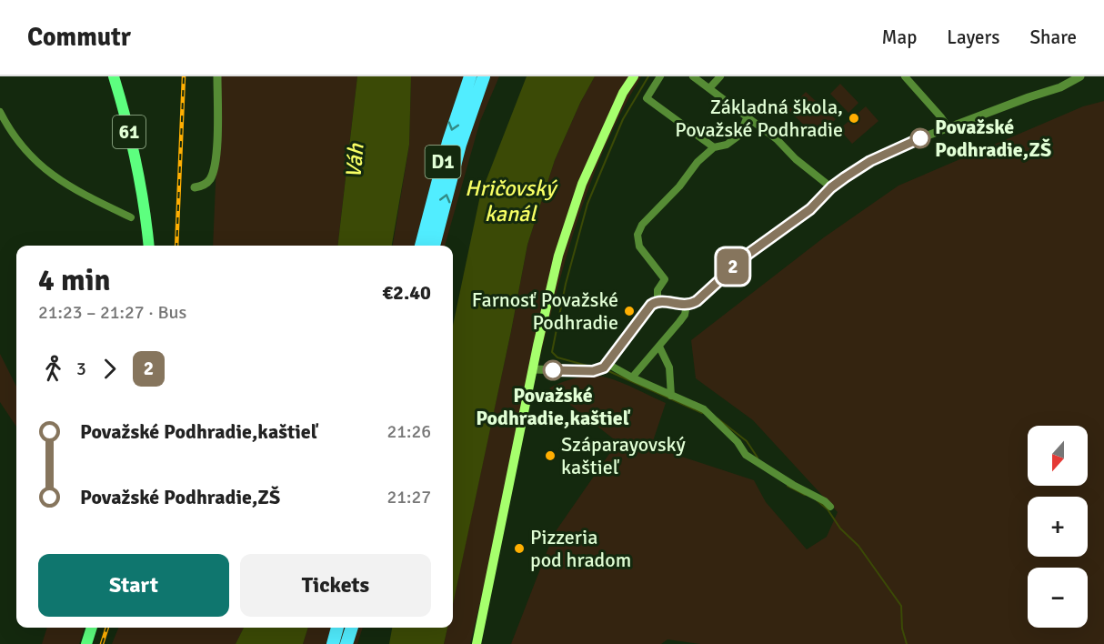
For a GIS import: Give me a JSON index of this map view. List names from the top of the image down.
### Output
{
  "streets": {
    "highway": ["D1"],
    "main road": ["61"]
  },
  "water": ["Váh", "Hričovský kanál"],
  "places": [
    "Základná škola, Považské Podhradie",
    "Považské Podhradie,ZŠ",
    "Farnosť Považské Podhradie",
    "Považské Podhradie,kaštieľ",
    "Száparayovský kaštieľ",
    "Pizzeria pod hradom"
  ],
  "lines": ["bus line 2"],
  "north": "bottom",
  "page": {
    "header": "Commutr",
    "nav": ["Map", "Layers", "Share"],
    "on_map": "2",
    "heading": ["4 min", "21:23 – 21:27 · Bus", "€2.40"],
    "legs": ["3", "2"],
    "list": [
      {
        "name": "Považské Podhradie,kaštieľ",
        "value": "21:26"
      },
      {
        "name": "Považské Podhradie,ZŠ",
        "value": "21:27"
      }
    ],
    "map_buttons": ["+", "−"],
    "buttons": ["Start", "Tickets"]
  }
}
